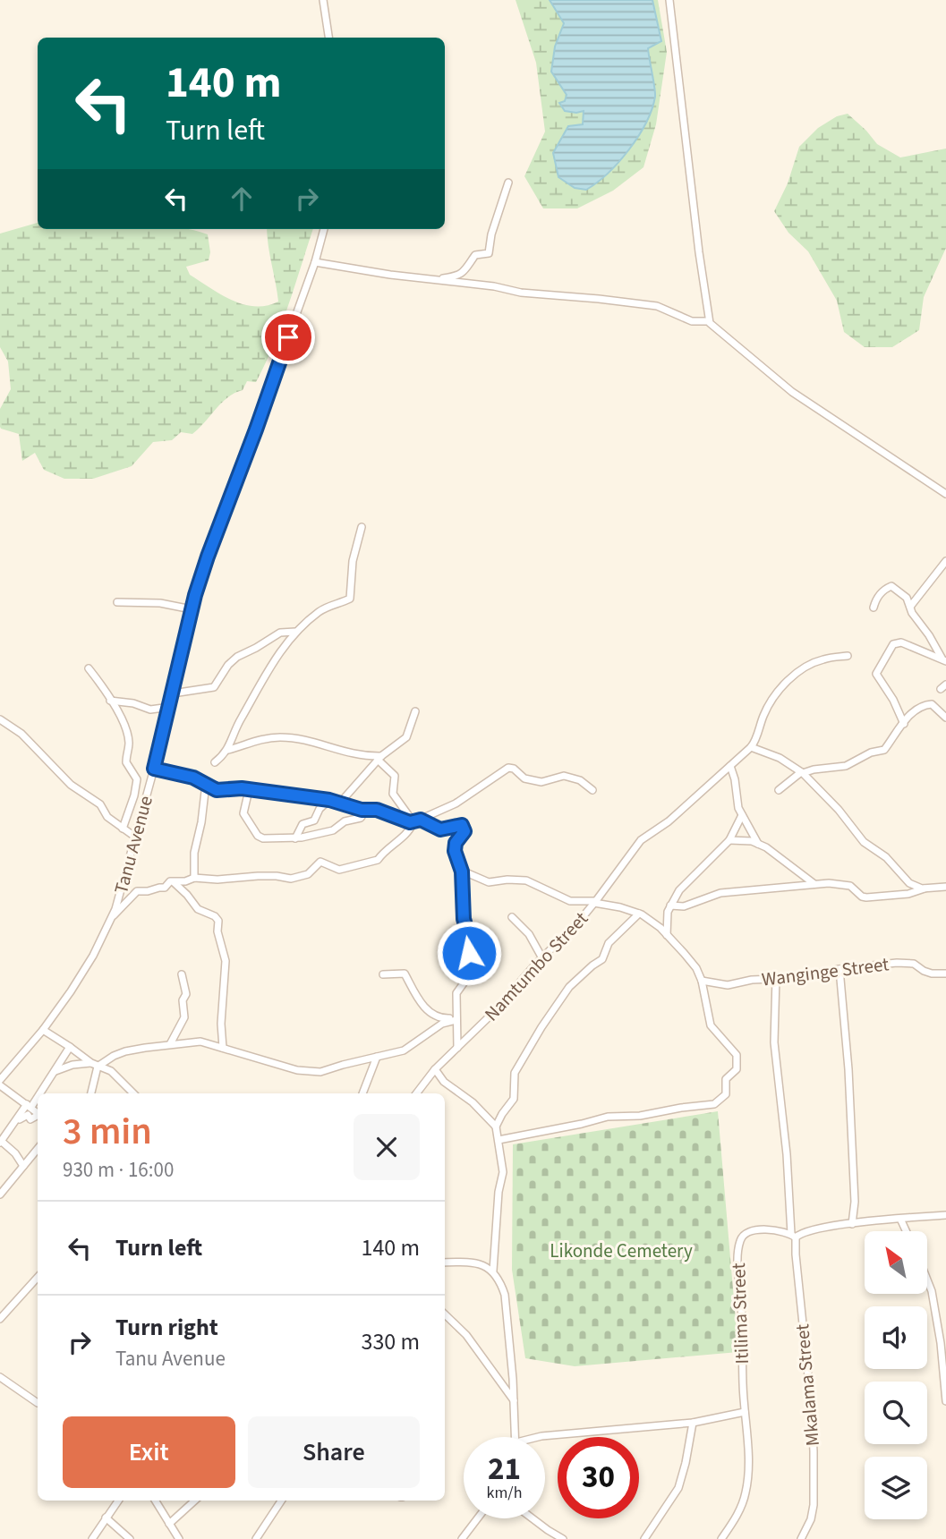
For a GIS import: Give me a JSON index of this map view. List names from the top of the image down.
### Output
{
  "streets": {
    "street": [
      "Tanu Avenue",
      "Namtumbo Street",
      "Wanginge Street",
      "Itilima Street",
      "Mkalama Street"
    ]
  },
  "crossings": [
    ["Namtumbo Street", "Wanginge Street"],
    ["Wanginge Street", "Mkalama Street"],
    ["Itilima Street", "Mkalama Street"]
  ],
  "parks": ["Likonde Cemetery"],
  "north": "top left",
  "page": {
    "turn": ["140 m", "Turn left"],
    "heading": ["3 min", "930 m · 16:00"],
    "list": [
      {
        "name": "Turn left",
        "value": "140 m"
      },
      {
        "name": "Turn right",
        "note": "Tanu Avenue",
        "value": "330 m"
      }
    ],
    "buttons": ["Exit", "Share"],
    "speed": "21 km/h",
    "limit": "30"
  }
}
